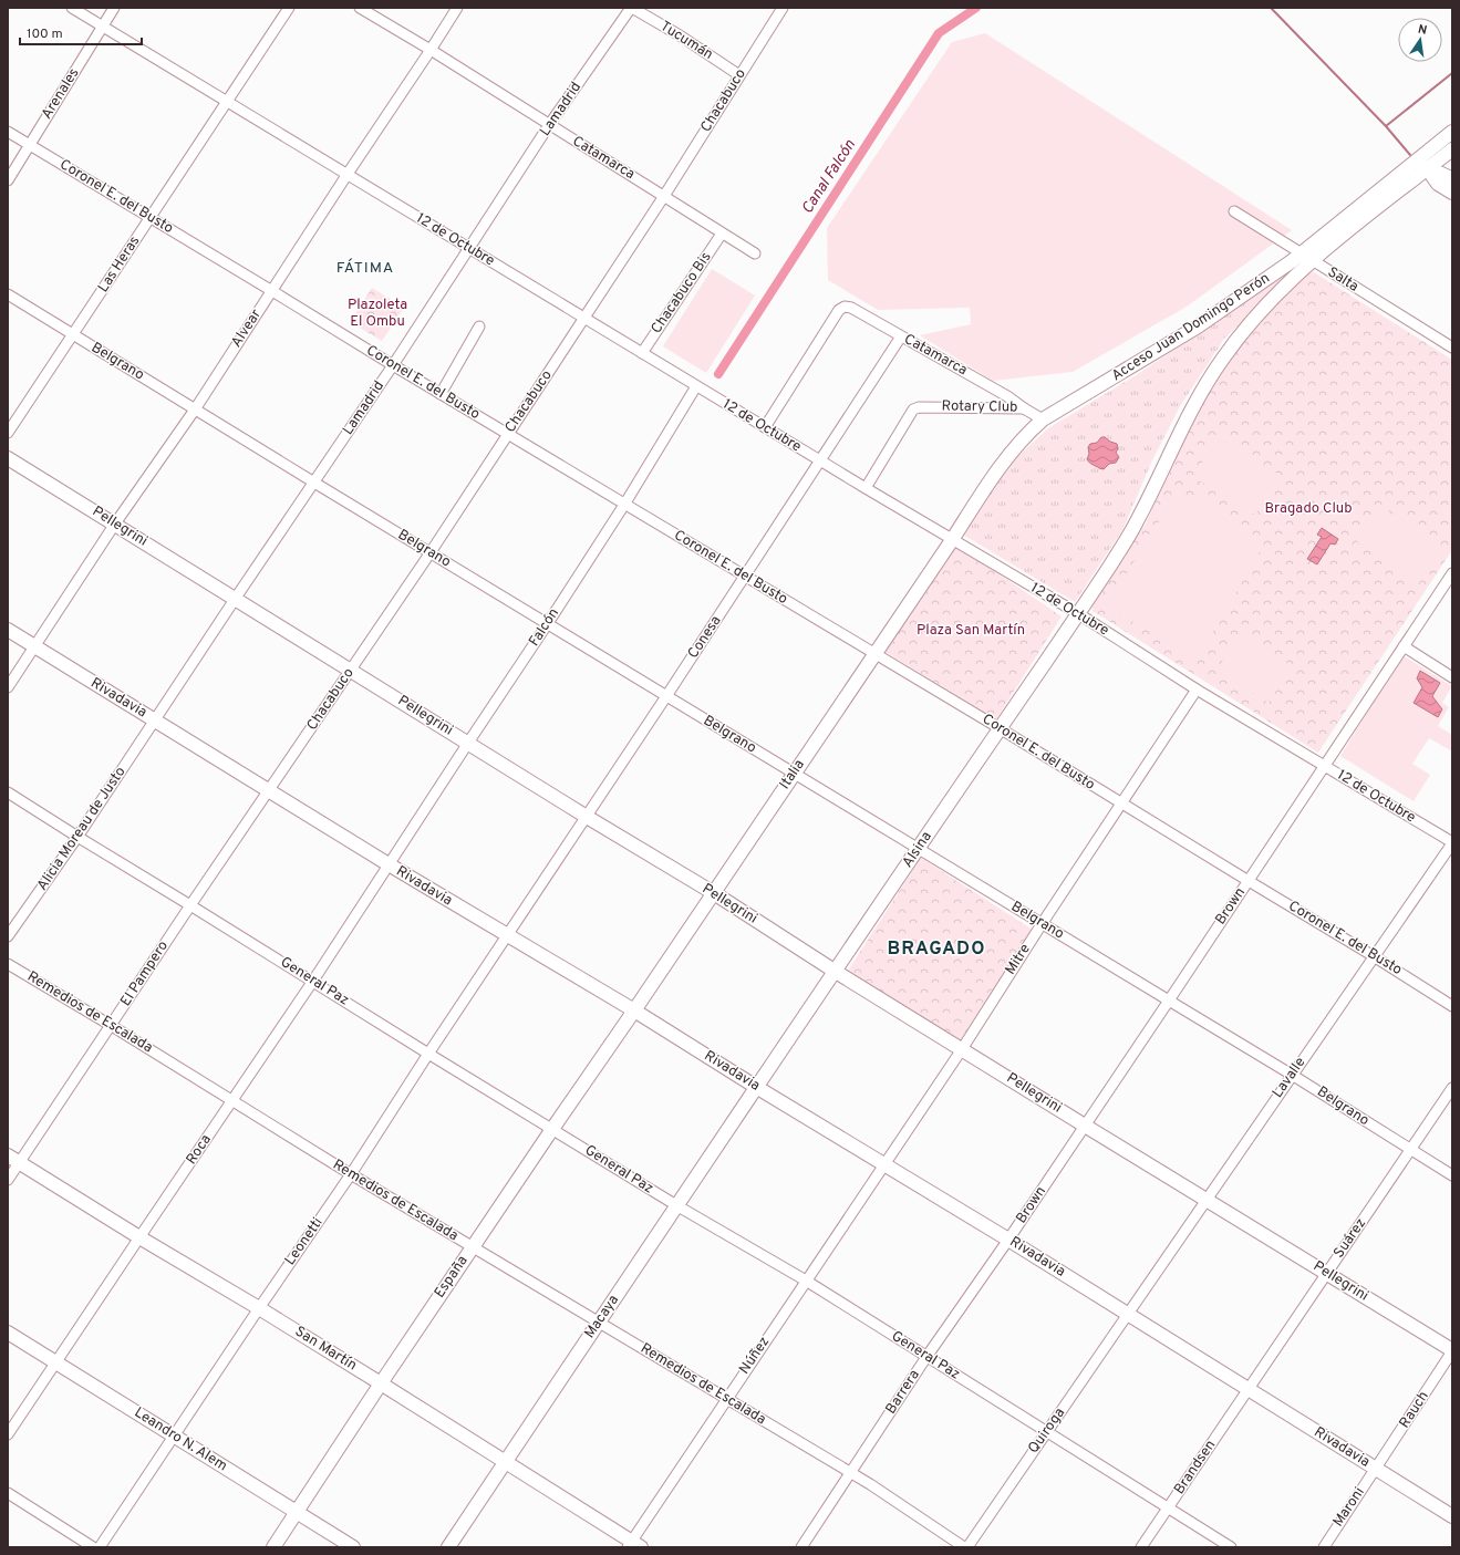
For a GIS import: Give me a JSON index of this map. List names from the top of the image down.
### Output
{
  "streets": {
    "main road": [
      "Acceso Juan Domingo Perón",
      "Pellegrini",
      "Rivadavia",
      "Italia",
      "Alsina",
      "España",
      "Macaya",
      "San Martín",
      "Leandro N. Alem"
    ],
    "street": [
      "Tucumán",
      "Arenales",
      "Chacabuco",
      "Lamadrid",
      "Catamarca",
      "Coronel E. del Busto",
      "12 de Octubre",
      "Las Heras",
      "Salta",
      "Chacabuco Bis",
      "Alvear",
      "Belgrano",
      "Rotary Club",
      "Falcón",
      "Conesa",
      "Alicia Moreau de Justo",
      "Brown",
      "Mitre",
      "El Pampero",
      "General Paz",
      "Remedios de Escalada",
      "Lavalle",
      "Roca",
      "Suárez",
      "Leonetti",
      "Núñez",
      "Barrera",
      "Rauch",
      "Quiroga",
      "Brandsen",
      "Maroni"
    ]
  },
  "crossings": [
    ["Tucumán", "Chacabuco"],
    ["Tucumán", "Lamadrid"],
    ["Arenales", "Coronel E. del Busto"],
    ["Arenales", "12 de Octubre"],
    ["Chacabuco", "Catamarca"],
    ["Chacabuco", "Coronel E. del Busto"],
    ["Chacabuco", "12 de Octubre"],
    ["Chacabuco", "Belgrano"],
    ["Chacabuco", "Pellegrini"],
    ["Chacabuco", "Rivadavia"],
    ["Chacabuco", "El Pampero"],
    ["Lamadrid", "Catamarca"],
    ["Lamadrid", "Coronel E. del Busto"],
    ["Lamadrid", "12 de Octubre"],
    ["Lamadrid", "Belgrano"],
    ["Lamadrid", "Pellegrini"],
    ["Lamadrid", "Rivadavia"],
    ["Lamadrid", "Alicia Moreau de Justo"],
    ["Catamarca", "12 de Octubre"],
    ["Catamarca", "Chacabuco Bis"],
    ["Catamarca", "Alvear"],
    ["Catamarca", "Rotary Club"],
    ["Catamarca", "Conesa"],
    ["Coronel E. del Busto", "Las Heras"],
    ["Coronel E. del Busto", "Alvear"],
    ["Coronel E. del Busto", "Falcón"],
    ["Coronel E. del Busto", "Conesa"],
    ["Coronel E. del Busto", "Italia"],
    ["Coronel E. del Busto", "Alsina"],
    ["Coronel E. del Busto", "Brown"],
    ["Coronel E. del Busto", "Mitre"],
    ["Coronel E. del Busto", "Lavalle"],
    ["12 de Octubre", "Las Heras"],
    ["12 de Octubre", "Chacabuco Bis"],
    ["12 de Octubre", "Acceso Juan Domingo Perón"],
    ["12 de Octubre", "Alvear"],
    ["12 de Octubre", "Rotary Club"],
    ["12 de Octubre", "Falcón"],
    ["12 de Octubre", "Conesa"],
    ["12 de Octubre", "Italia"],
    ["12 de Octubre", "Alsina"],
    ["12 de Octubre", "Brown"],
    ["12 de Octubre", "Mitre"],
    ["12 de Octubre", "Lavalle"],
    ["Las Heras", "Belgrano"],
    ["Salta", "Acceso Juan Domingo Perón"],
    ["Acceso Juan Domingo Perón", "Rotary Club"],
    ["Acceso Juan Domingo Perón", "Italia"],
    ["Acceso Juan Domingo Perón", "Alsina"],
    ["Alvear", "Belgrano"],
    ["Alvear", "Pellegrini"],
    ["Alvear", "Rivadavia"],
    ["Belgrano", "Falcón"],
    ["Belgrano", "Conesa"],
    ["Belgrano", "Italia"],
    ["Belgrano", "Alsina"],
    ["Belgrano", "Brown"],
    ["Belgrano", "Mitre"],
    ["Belgrano", "Lavalle"],
    ["Belgrano", "Suárez"],
    ["Pellegrini", "Falcón"],
    ["Pellegrini", "Conesa"],
    ["Pellegrini", "Italia"],
    ["Pellegrini", "Alsina"],
    ["Pellegrini", "Brown"],
    ["Pellegrini", "Mitre"],
    ["Pellegrini", "Lavalle"],
    ["Pellegrini", "Suárez"],
    ["Pellegrini", "Rauch"],
    ["Falcón", "Rivadavia"],
    ["Falcón", "Roca"],
    ["Conesa", "Rivadavia"],
    ["Conesa", "Leonetti"],
    ["Rivadavia", "Italia"],
    ["Rivadavia", "Alicia Moreau de Justo"],
    ["Rivadavia", "Alsina"],
    ["Rivadavia", "Brown"],
    ["Rivadavia", "Mitre"],
    ["Rivadavia", "El Pampero"],
    ["Rivadavia", "Lavalle"],
    ["Rivadavia", "Roca"],
    ["Rivadavia", "Suárez"],
    ["Rivadavia", "Leonetti"],
    ["Rivadavia", "España"],
    ["Rivadavia", "Macaya"],
    ["Rivadavia", "Núñez"],
    ["Rivadavia", "Barrera"],
    ["Rivadavia", "Rauch"],
    ["Rivadavia", "Quiroga"],
    ["Rivadavia", "Brandsen"],
    ["Rivadavia", "Maroni"],
    ["Italia", "España"],
    ["Alicia Moreau de Justo", "General Paz"],
    ["Alsina", "Macaya"],
    ["Brown", "Barrera"],
    ["Mitre", "Núñez"],
    ["El Pampero", "General Paz"],
    ["El Pampero", "Remedios de Escalada"],
    ["El Pampero", "San Martín"],
    ["General Paz", "Roca"],
    ["General Paz", "Leonetti"],
    ["General Paz", "España"],
    ["General Paz", "Macaya"],
    ["General Paz", "Núñez"],
    ["General Paz", "Barrera"],
    ["General Paz", "Quiroga"],
    ["General Paz", "Brandsen"],
    ["Remedios de Escalada", "Roca"],
    ["Remedios de Escalada", "Leonetti"],
    ["Remedios de Escalada", "España"],
    ["Remedios de Escalada", "Macaya"],
    ["Remedios de Escalada", "Núñez"],
    ["Remedios de Escalada", "Barrera"],
    ["Remedios de Escalada", "Quiroga"],
    ["Lavalle", "Quiroga"],
    ["Roca", "San Martín"],
    ["Roca", "Leandro N. Alem"],
    ["Suárez", "Brandsen"],
    ["Leonetti", "San Martín"],
    ["Leonetti", "Leandro N. Alem"],
    ["España", "San Martín"],
    ["España", "Leandro N. Alem"],
    ["Macaya", "San Martín"],
    ["San Martín", "Núñez"],
    ["Rauch", "Maroni"]
  ],
  "districts": ["FÁTIMA", "BRAGADO"],
  "water": ["Canal Falcón"],
  "parks": ["Plazoleta El Ombu", "Bragado Club", "Plaza San Martín"],
  "scale_bar": "100 m",
  "north": "top"
}
